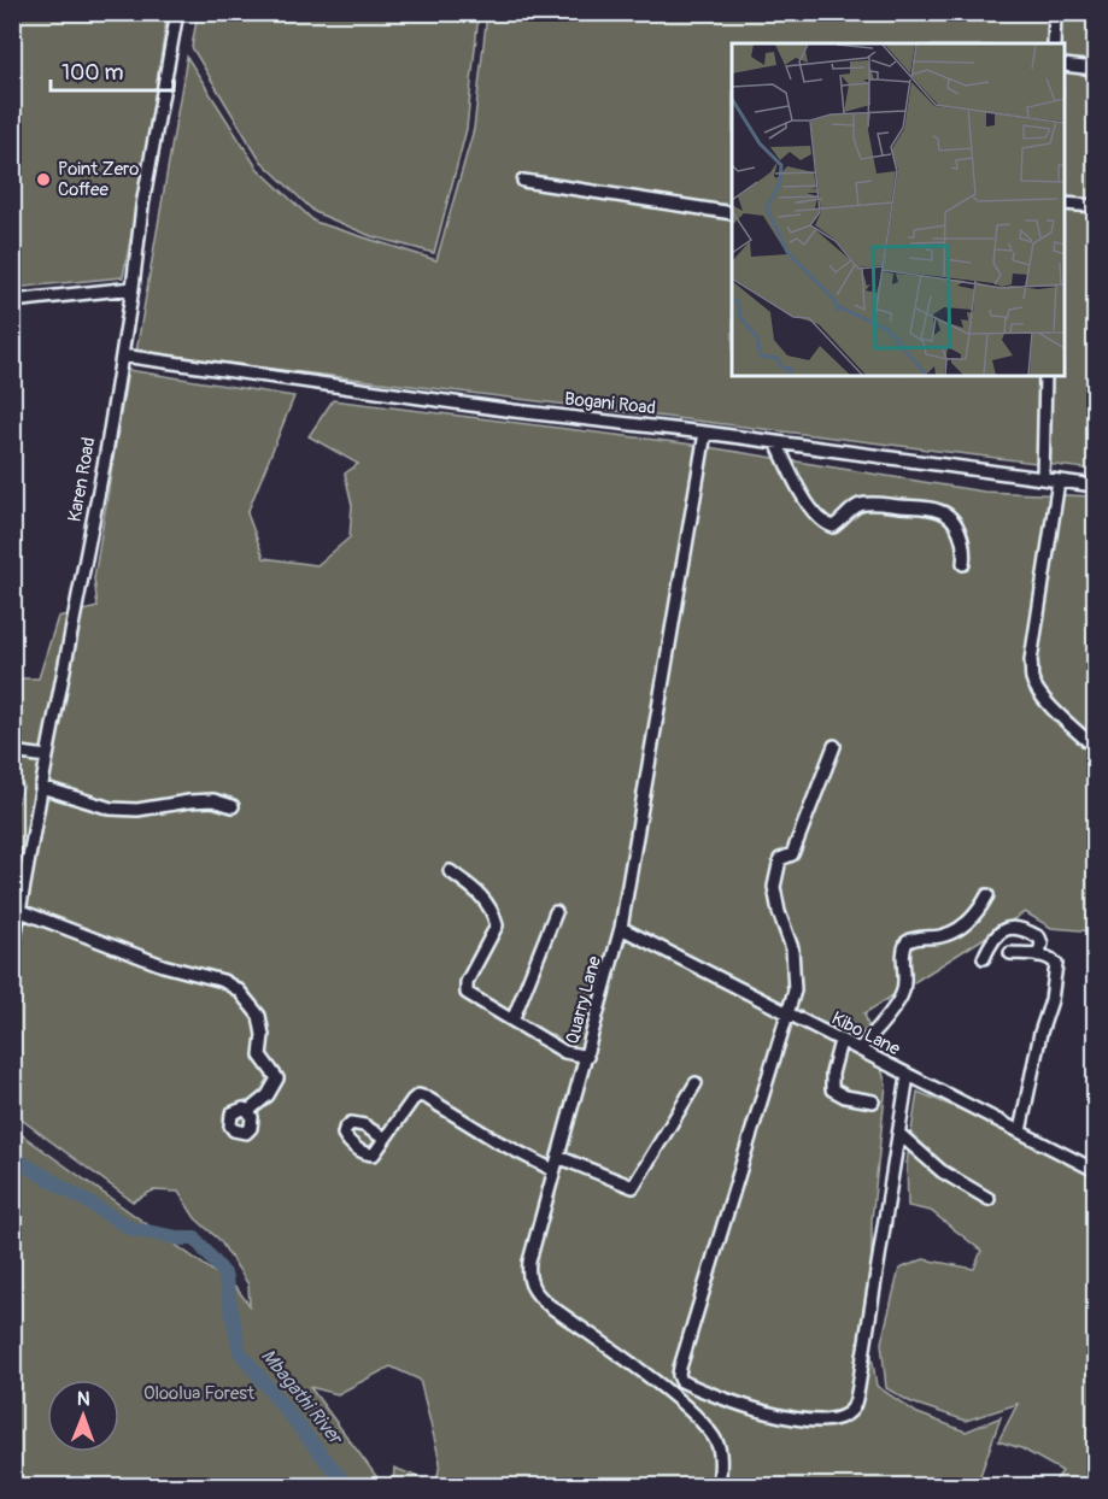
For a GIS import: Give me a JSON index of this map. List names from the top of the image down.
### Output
{
  "streets": {
    "street": [
      "Bogani Road",
      "Karen Road",
      "Quarry Lane",
      "Kibo Lane"
    ]
  },
  "crossings": [
    ["Bogani Road", "Karen Road"],
    ["Bogani Road", "Quarry Lane"],
    ["Quarry Lane", "Kibo Lane"]
  ],
  "water": ["Mbagathi River"],
  "parks": ["Oloolua Forest"],
  "places": ["Point Zero Coffee"],
  "scale_bar": "100 m",
  "north": "top"
}
